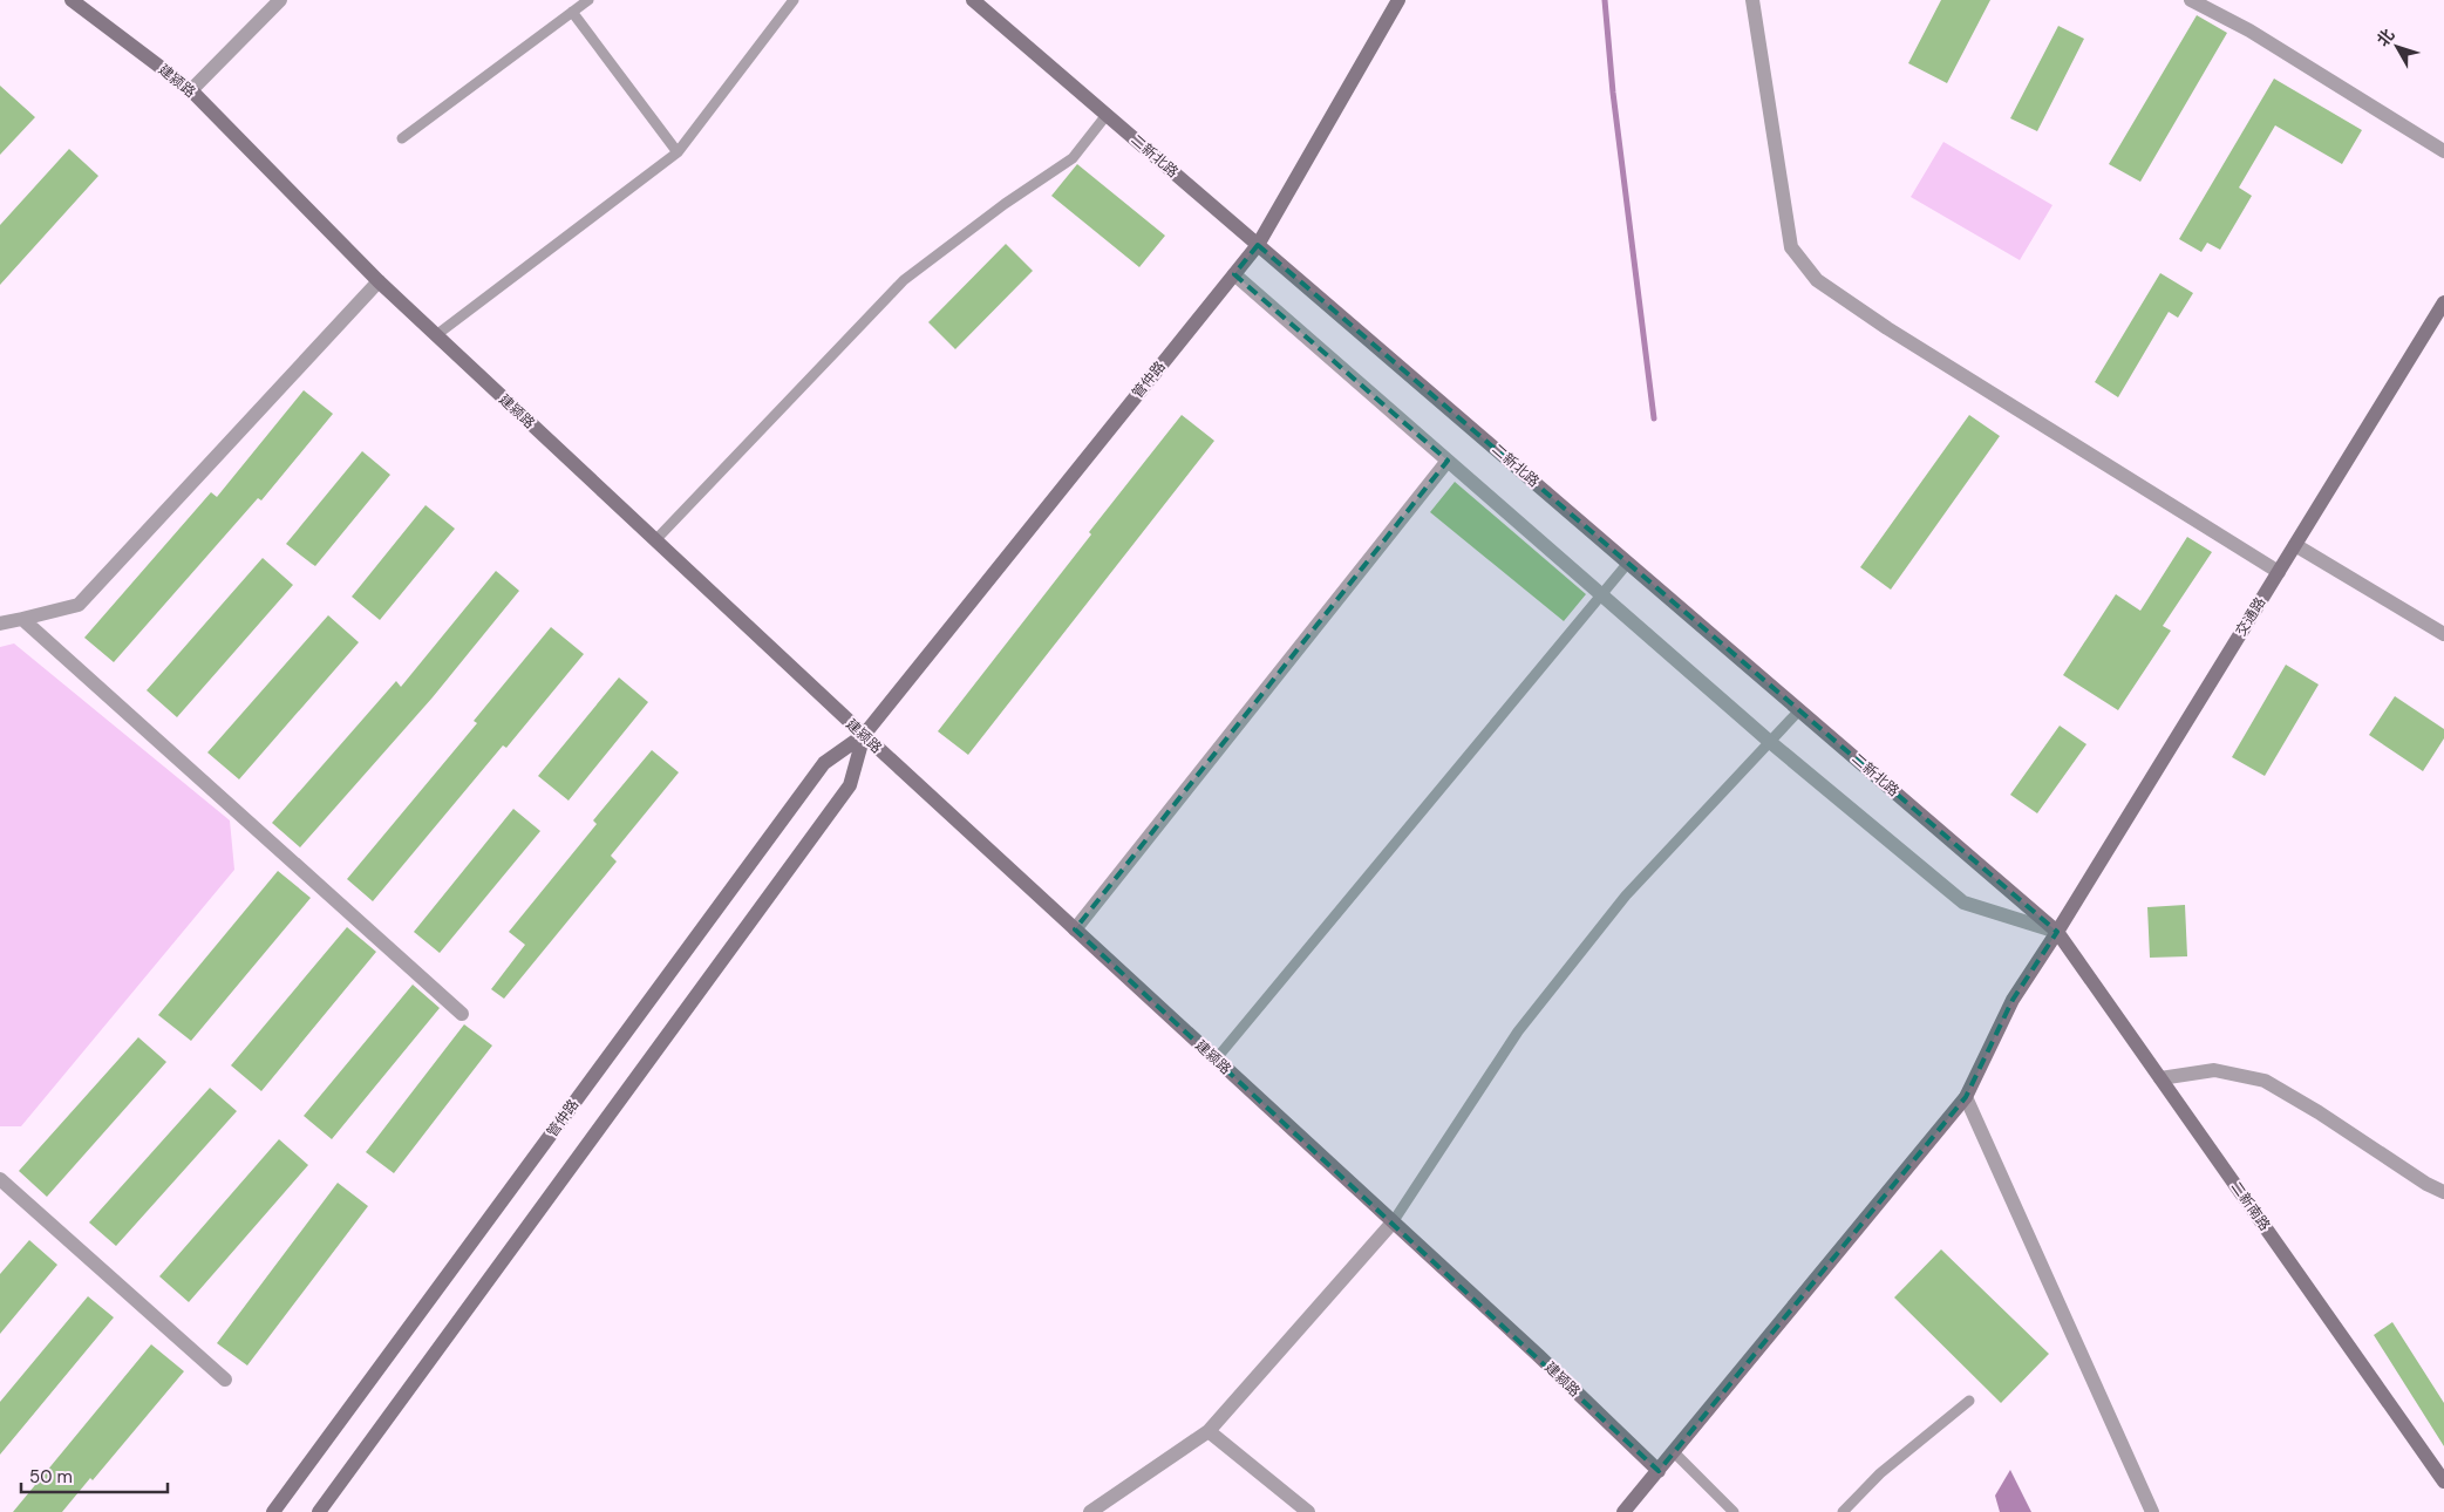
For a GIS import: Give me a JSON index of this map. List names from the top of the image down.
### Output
{
  "streets": {
    "street": [
      "建颍路",
      "二新北路",
      "管仲路",
      "交通路",
      "二新南路"
    ]
  },
  "crossings": [
    ["建颍路", "管仲路"],
    ["建颍路", "交通路"],
    ["二新北路", "管仲路"],
    ["二新北路", "交通路"],
    ["二新北路", "二新南路"],
    ["交通路", "二新南路"]
  ],
  "scale_bar": "50 m",
  "north": "top left"
}
